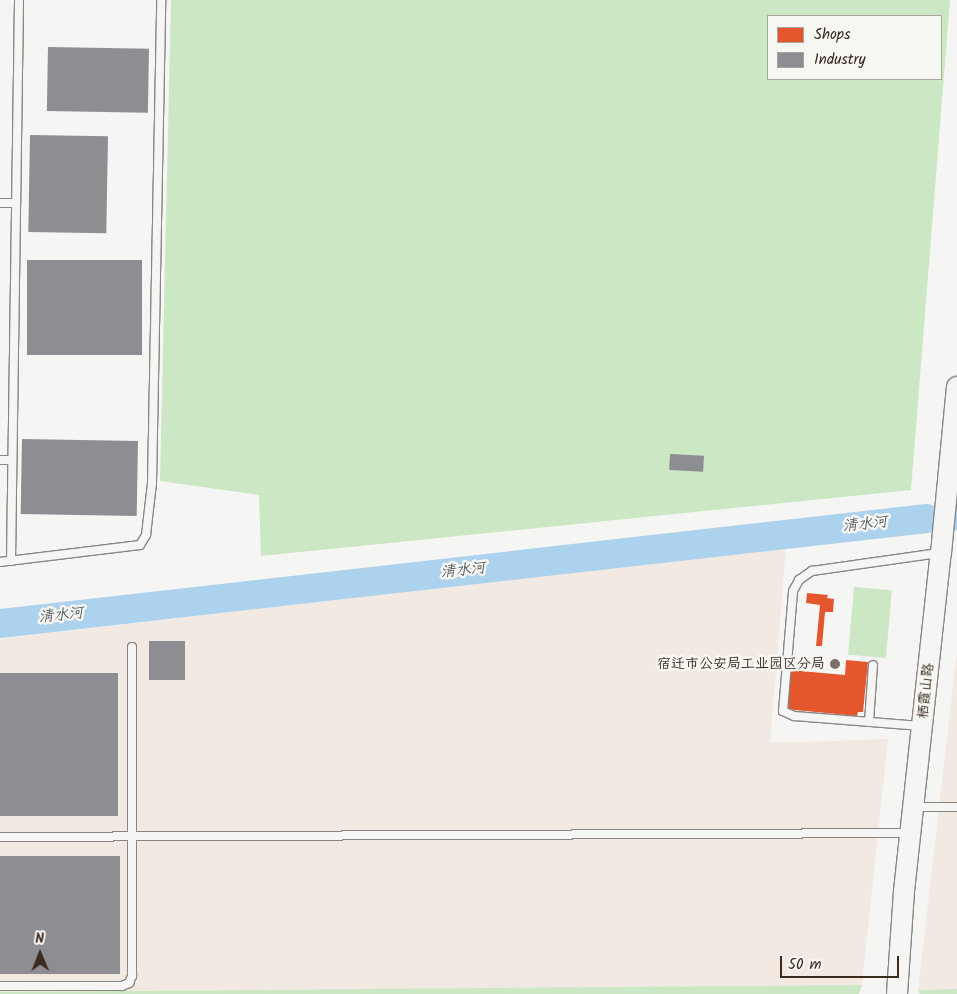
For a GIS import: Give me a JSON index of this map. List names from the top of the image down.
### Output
{
  "streets": {
    "street": ["栖霞山路"]
  },
  "water": ["清水河"],
  "places": ["宿迁市公安局工业园区分局"],
  "legend": ["Shops", "Industry"],
  "scale_bar": "50 m",
  "north": "top"
}
